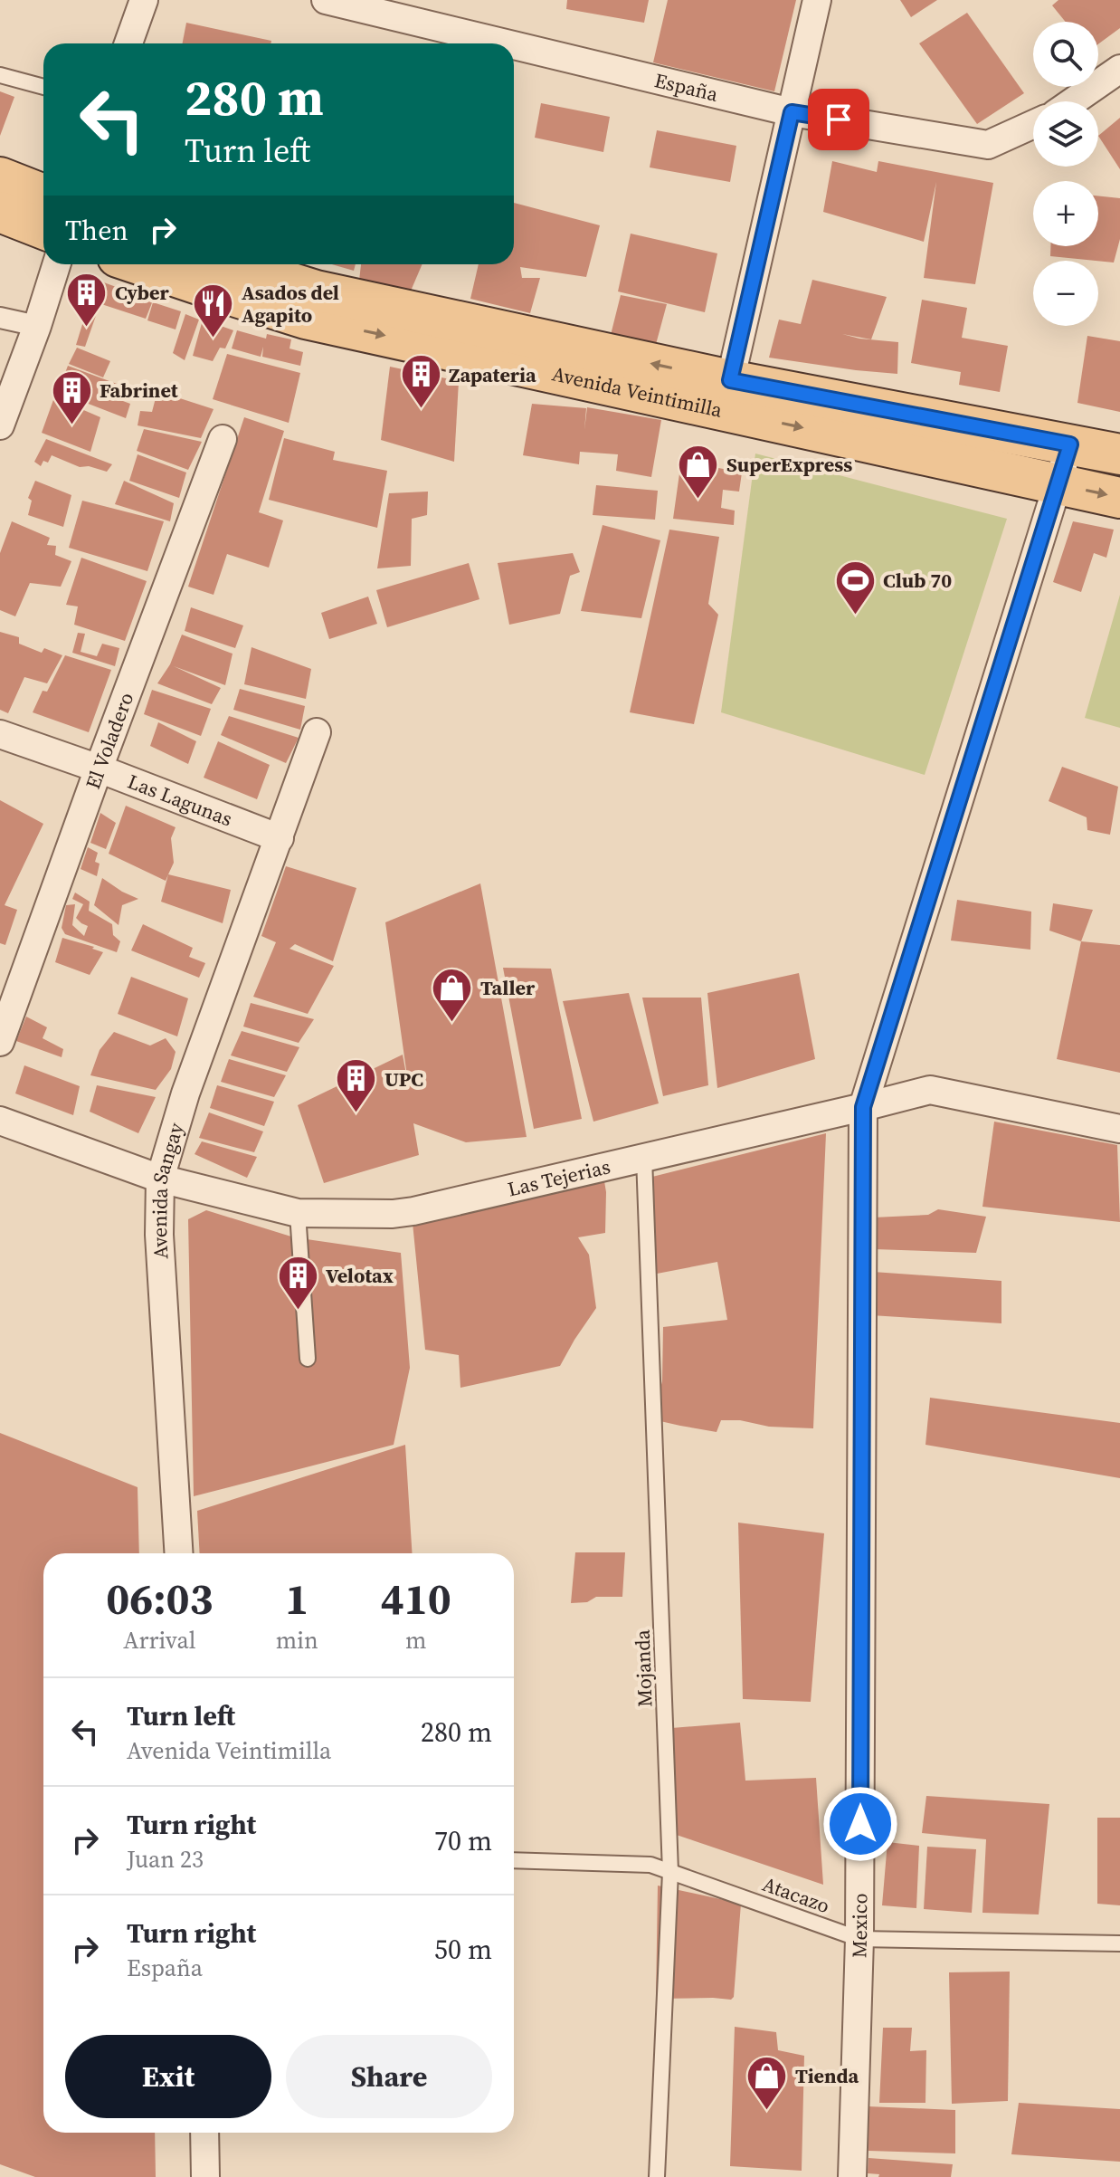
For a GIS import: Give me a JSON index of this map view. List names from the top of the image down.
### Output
{
  "streets": {
    "main road": ["Avenida Veintimilla"],
    "street": [
      "España",
      "El Voladero",
      "Las Lagunas",
      "Las Tejerias",
      "Avenida Sangay",
      "Mexico"
    ],
    "lane": ["Mojanda", "Atacazo"]
  },
  "crossings": [
    ["Avenida Veintimilla", "Mexico"],
    ["El Voladero", "Las Lagunas"],
    ["Las Lagunas", "Avenida Sangay"],
    ["Las Tejerias", "Avenida Sangay"],
    ["Las Tejerias", "Mojanda"],
    ["Las Tejerias", "Mexico"],
    ["Mojanda", "Atacazo"],
    ["Atacazo", "Mexico"]
  ],
  "places": {
    "building": [
      "Cyber",
      "Zapateria",
      "Fabrinet",
      "UPC",
      "Velotax"
    ],
    "restaurant": ["Asados del Agapito"],
    "shop": ["SuperExpress", "Taller", "Tienda"],
    "sports": ["Club 70"]
  },
  "page": {
    "map_buttons": ["+", "−"],
    "turn": ["280 m", "Turn left"],
    "then": "Then",
    "eta": [
      "06:03",
      "Arrival",
      "1",
      "min",
      "410",
      "m"
    ],
    "list": [
      {
        "name": "Turn left",
        "note": "Avenida Veintimilla",
        "value": "280 m"
      },
      {
        "name": "Turn right",
        "note": "Juan 23",
        "value": "70 m"
      },
      {
        "name": "Turn right",
        "note": "España",
        "value": "50 m"
      }
    ],
    "buttons": ["Exit", "Share"]
  }
}
